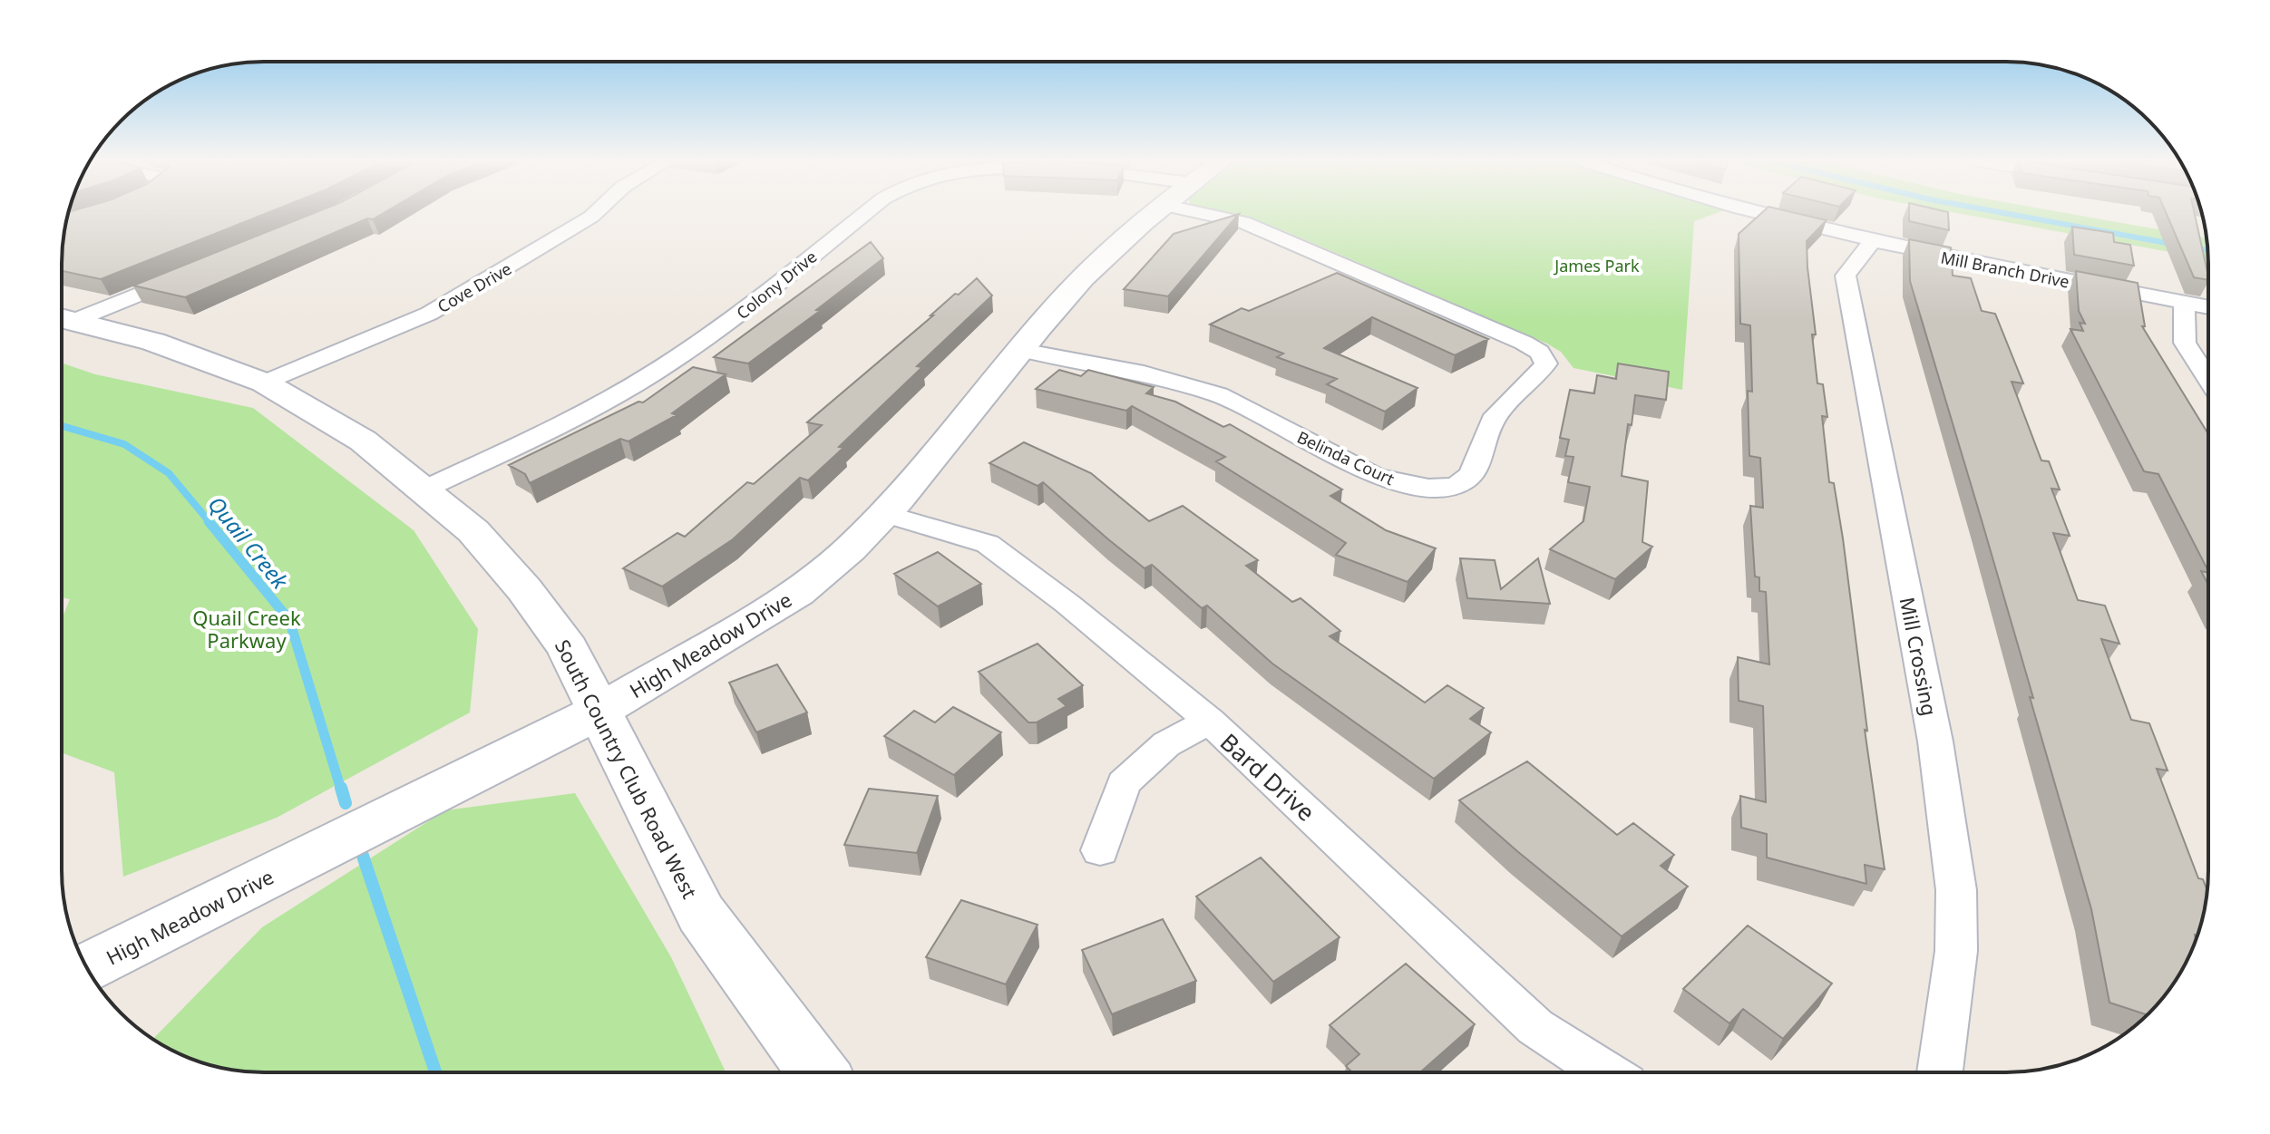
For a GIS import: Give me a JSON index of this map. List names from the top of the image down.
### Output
{
  "streets": {
    "street": [
      "Mill Branch Drive",
      "Colony Drive",
      "Cove Drive",
      "Belinda Court",
      "High Meadow Drive",
      "Mill Crossing",
      "South Country Club Road West",
      "Bard Drive"
    ]
  },
  "crossings": [
    ["Mill Branch Drive", "Mill Crossing"],
    ["Colony Drive", "South Country Club Road West"],
    ["Cove Drive", "South Country Club Road West"],
    ["Belinda Court", "High Meadow Drive"],
    ["High Meadow Drive", "South Country Club Road West"],
    ["High Meadow Drive", "Bard Drive"]
  ],
  "water": ["Quail Creek"],
  "parks": ["James Park", "Quail Creek Parkway"]
}
